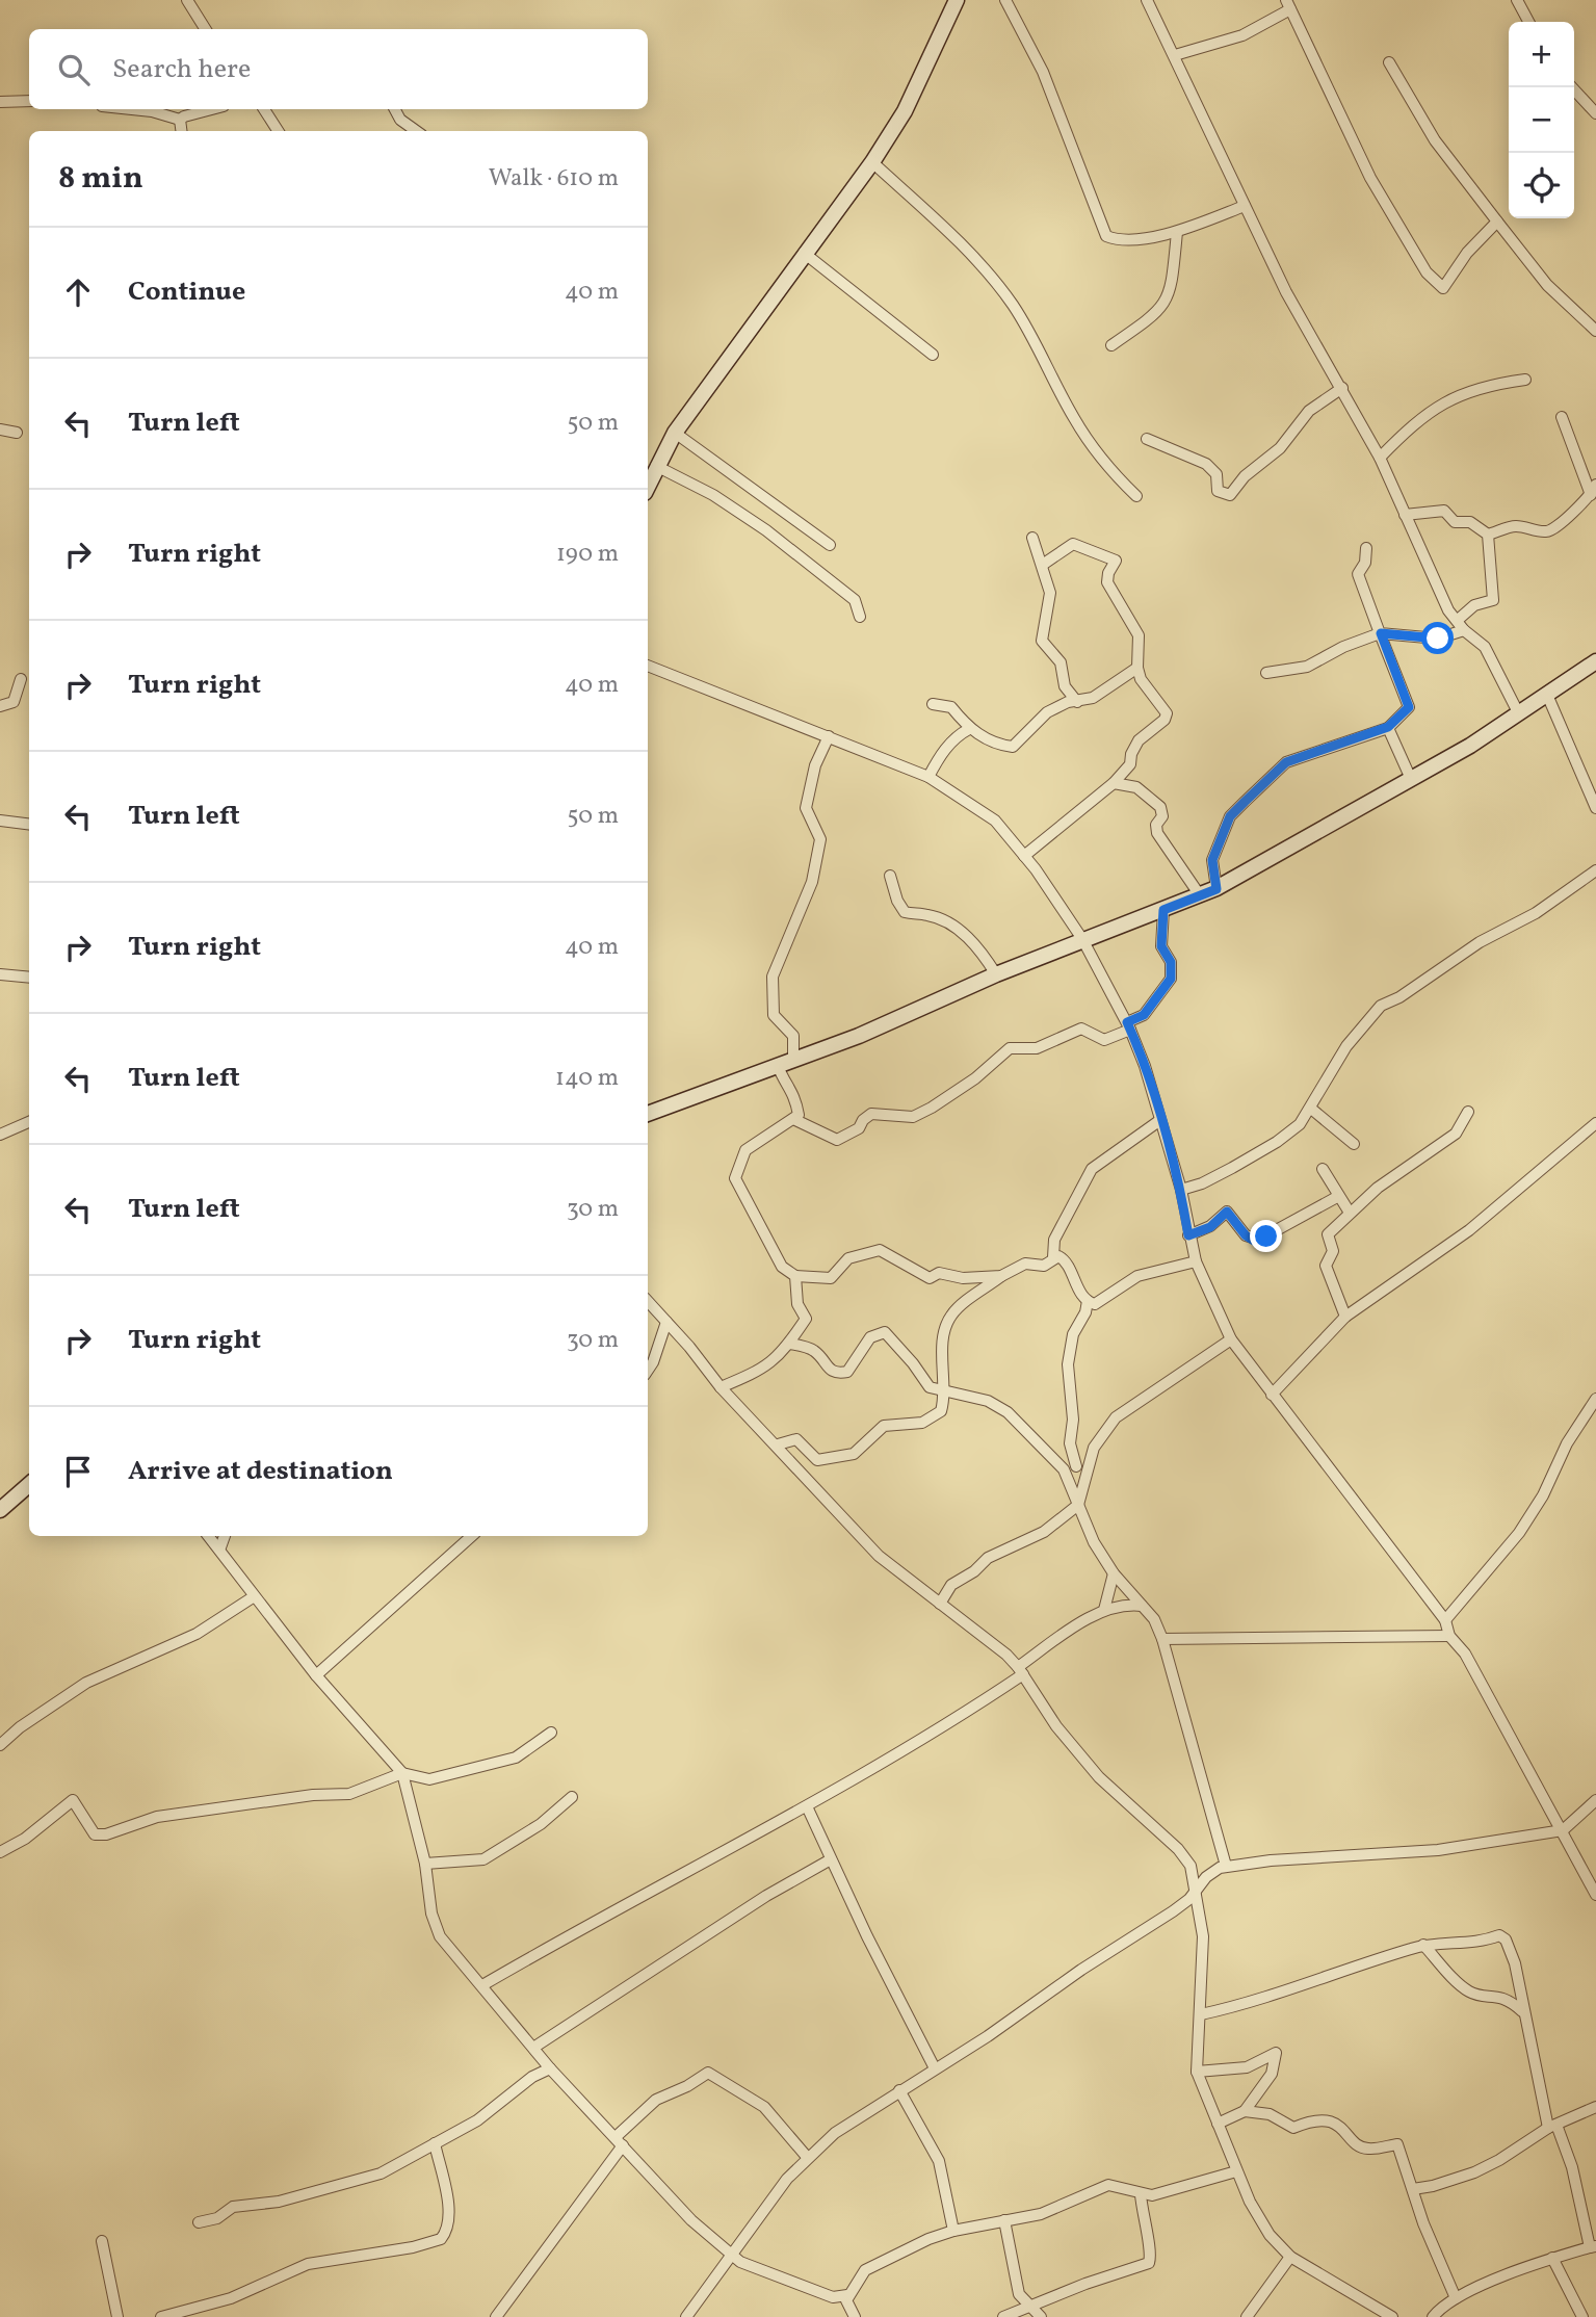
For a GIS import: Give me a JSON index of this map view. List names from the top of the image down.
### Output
{
  "page": {
    "map_buttons": ["+", "−"],
    "search": "Search here",
    "heading": ["8 min", "Walk · 610 m"],
    "list": [
      ["Continue", "40 m"],
      ["Turn left", "50 m"],
      ["Turn right", "190 m"],
      ["Turn right", "40 m"],
      ["Turn left", "50 m"],
      ["Turn right", "40 m"],
      ["Turn left", "140 m"],
      ["Turn left", "30 m"],
      ["Turn right", "30 m"],
      "Arrive at destination"
    ]
  }
}
